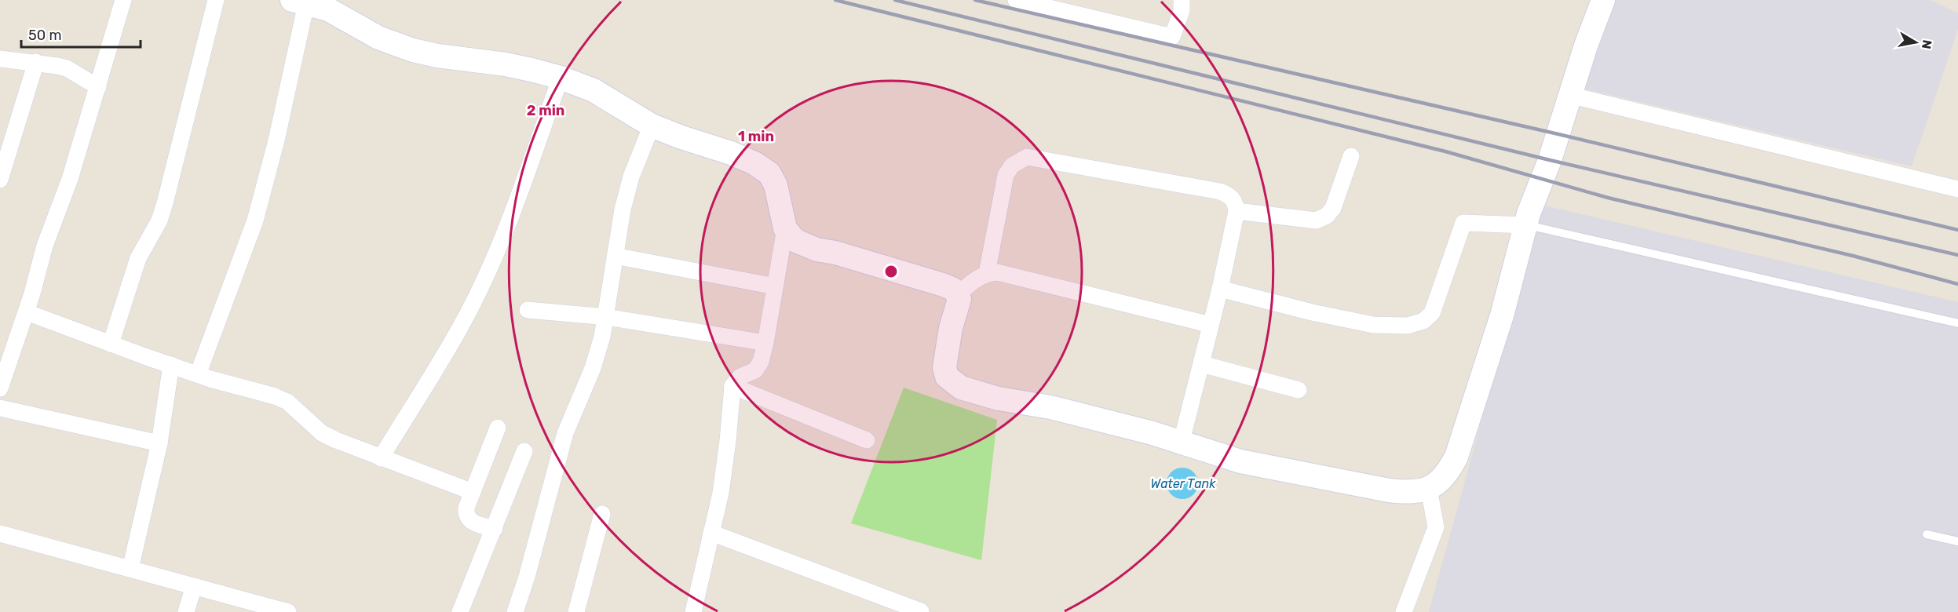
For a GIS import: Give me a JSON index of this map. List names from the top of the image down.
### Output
{
  "water": ["Water Tank"],
  "scale_bar": "50 m",
  "north": "right",
  "rings": ["2 min", "1 min"]
}
